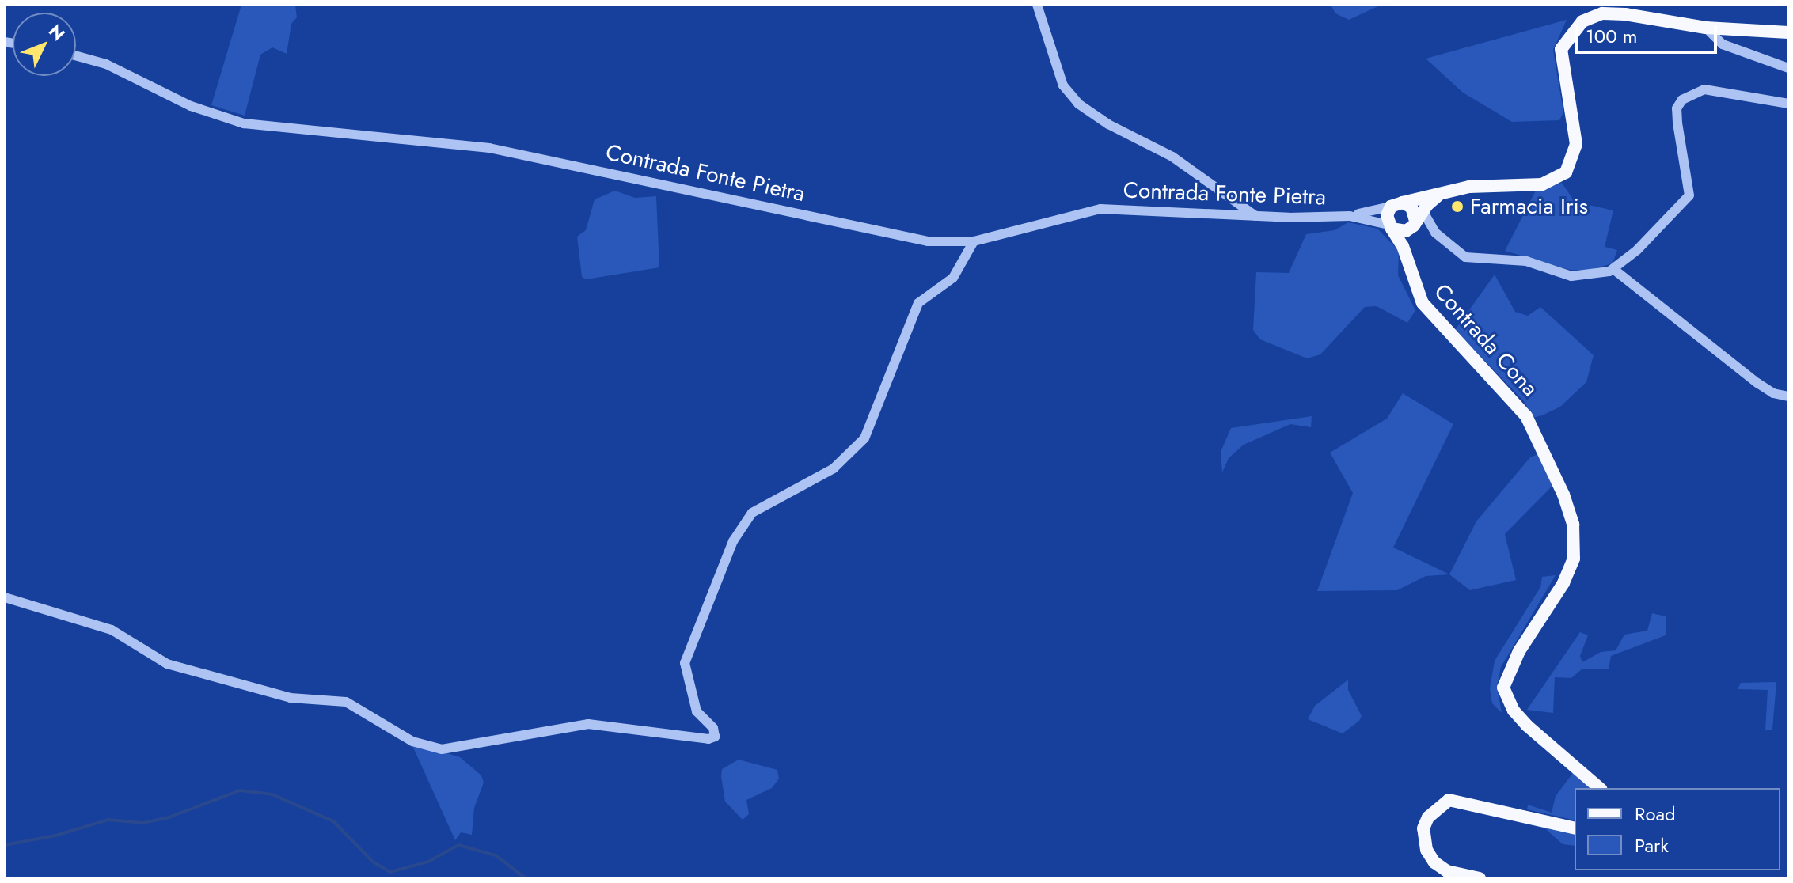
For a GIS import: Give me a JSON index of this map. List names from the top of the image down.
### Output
{
  "streets": {
    "main road": ["Contrada Cona"],
    "street": ["Contrada Fonte Pietra"]
  },
  "places": ["Farmacia Iris"],
  "legend": ["Road", "Park"],
  "scale_bar": "100 m",
  "north": "top right"
}
